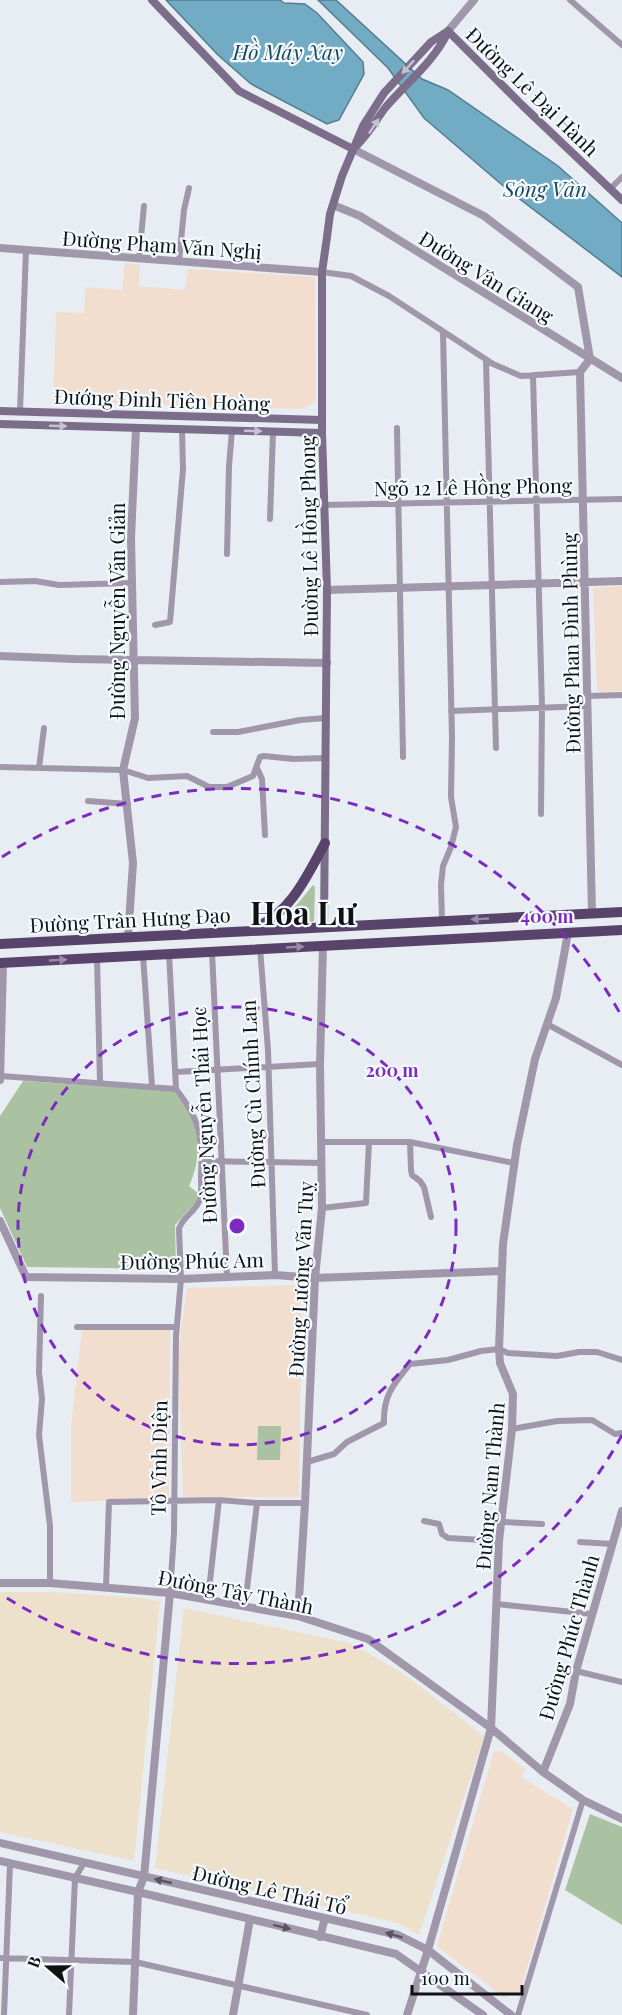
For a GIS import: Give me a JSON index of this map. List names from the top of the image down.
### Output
{
  "streets": {
    "highway": ["Đường Trân Hưng Đạo"],
    "main road": ["Đường Lê Đại Hành", "Đướng Đinh Tiên Hoàng", "Đuờng Lê Hồng Phong"],
    "street": [
      "Đường Phạm Văn Nghị",
      "Đường Vân Giang",
      "Ngõ 12 Lê Hồng Phong",
      "Đường Nguyễn Văn Giản",
      "Đường Phan Đình Phùng",
      "Đường Cù Chính Lan",
      "Đường Nguyễn Thái Học",
      "Đường Phúc Am",
      "Đường Lương Văn Tuỵ",
      "Tô Vĩnh Diện",
      "Đường Nam Thành",
      "Đường Tây Thành",
      "Đường Phúc Thành",
      "Đường Lê Thái Tổ"
    ]
  },
  "crossings": [
    ["Đường Lê Đại Hành", "Đuờng Lê Hồng Phong"],
    ["Đường Phạm Văn Nghị", "Đuờng Lê Hồng Phong"],
    ["Đường Vân Giang", "Đuờng Lê Hồng Phong"],
    ["Đướng Đinh Tiên Hoàng", "Đuờng Lê Hồng Phong"],
    ["Đướng Đinh Tiên Hoàng", "Đường Nguyễn Văn Giản"],
    ["Ngõ 12 Lê Hồng Phong", "Đuờng Lê Hồng Phong"],
    ["Ngõ 12 Lê Hồng Phong", "Đường Phan Đình Phùng"],
    ["Đuờng Lê Hồng Phong", "Đường Trân Hưng Đạo"],
    ["Đường Nguyễn Văn Giản", "Đường Trân Hưng Đạo"],
    ["Đường Phan Đình Phùng", "Đường Trân Hưng Đạo"],
    ["Đường Trân Hưng Đạo", "Đường Cù Chính Lan"],
    ["Đường Trân Hưng Đạo", "Đường Nguyễn Thái Học"],
    ["Đường Trân Hưng Đạo", "Đường Lương Văn Tuỵ"],
    ["Đường Trân Hưng Đạo", "Đường Nam Thành"],
    ["Đường Cù Chính Lan", "Đường Phúc Am"],
    ["Đường Nguyễn Thái Học", "Đường Phúc Am"],
    ["Đường Phúc Am", "Đường Lương Văn Tuỵ"],
    ["Đường Phúc Am", "Tô Vĩnh Diện"],
    ["Đường Phúc Am", "Đường Nam Thành"],
    ["Đường Lương Văn Tuỵ", "Đường Tây Thành"],
    ["Tô Vĩnh Diện", "Đường Tây Thành"],
    ["Tô Vĩnh Diện", "Đường Lê Thái Tổ"],
    ["Đường Nam Thành", "Đường Tây Thành"],
    ["Đường Nam Thành", "Đường Lê Thái Tổ"],
    ["Đường Tây Thành", "Đường Phúc Thành"]
  ],
  "districts": ["Hoa Lư"],
  "water": ["Hồ Máy Xay", "Sông Vân"],
  "scale_bar": "100 m",
  "north": "left",
  "rings": ["400 m", "200 m"]
}
